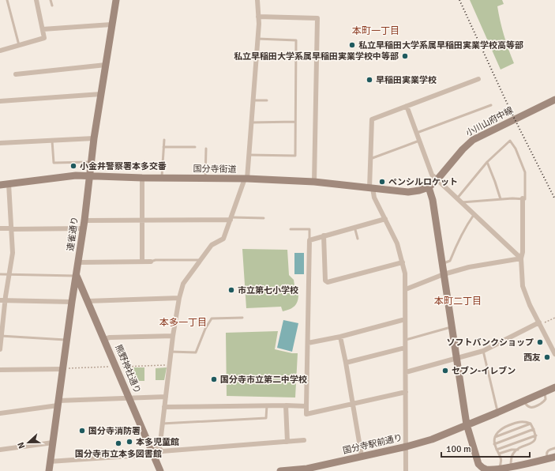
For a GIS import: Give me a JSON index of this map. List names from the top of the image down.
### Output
{
  "streets": {
    "main road": [
      "小川山府中線",
      "国分寺街道",
      "連雀通り",
      "熊野神社通り",
      "国分寺駅前通り"
    ]
  },
  "crossings": [
    ["小川山府中線", "国分寺街道"],
    ["国分寺街道", "連雀通り"],
    ["連雀通り", "熊野神社通り"]
  ],
  "districts": ["本町一丁目", "本町二丁目", "本多一丁目"],
  "places": [
    "私立早稲田大学系属早稲田実業学校高等部",
    "私立早稲田大学系属早稲田実業学校中等部",
    "早稲田実業学校",
    "小金井警察署本多交番",
    "ペンシルロケット",
    "市立第七小学校",
    "ソフトバンクショップ",
    "西友",
    "セブン-イレブン",
    "国分寺市立第二中学校",
    "国分寺消防署",
    "本多児童館",
    "国分寺市立本多図書館"
  ],
  "scale_bar": "100 m",
  "north": "left"
}
